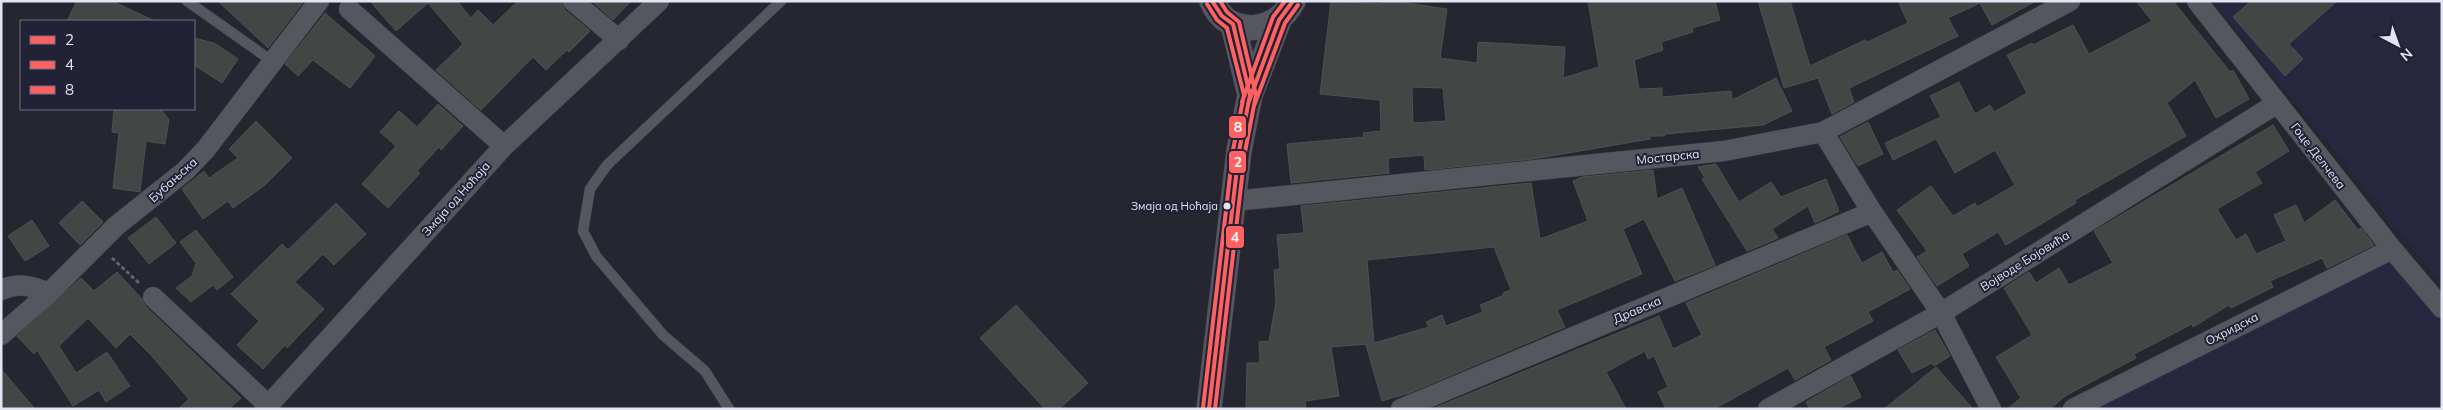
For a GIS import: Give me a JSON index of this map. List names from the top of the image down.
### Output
{
  "streets": {
    "street": [
      "Гоце Делчева",
      "Мостарска",
      "Бубањска",
      "Змаја од Ноћаја",
      "Војводе Бојовића",
      "Дравска",
      "Охридска"
    ]
  },
  "crossings": [
    ["Гоце Делчева", "Војводе Бојовића"],
    ["Гоце Делчева", "Охридска"]
  ],
  "places": ["Змаја од Ноћаја"],
  "lines": ["transit line 2", "transit line 4", "transit line 8"],
  "legend": ["2", "4", "8"],
  "north": "bottom right"
}
